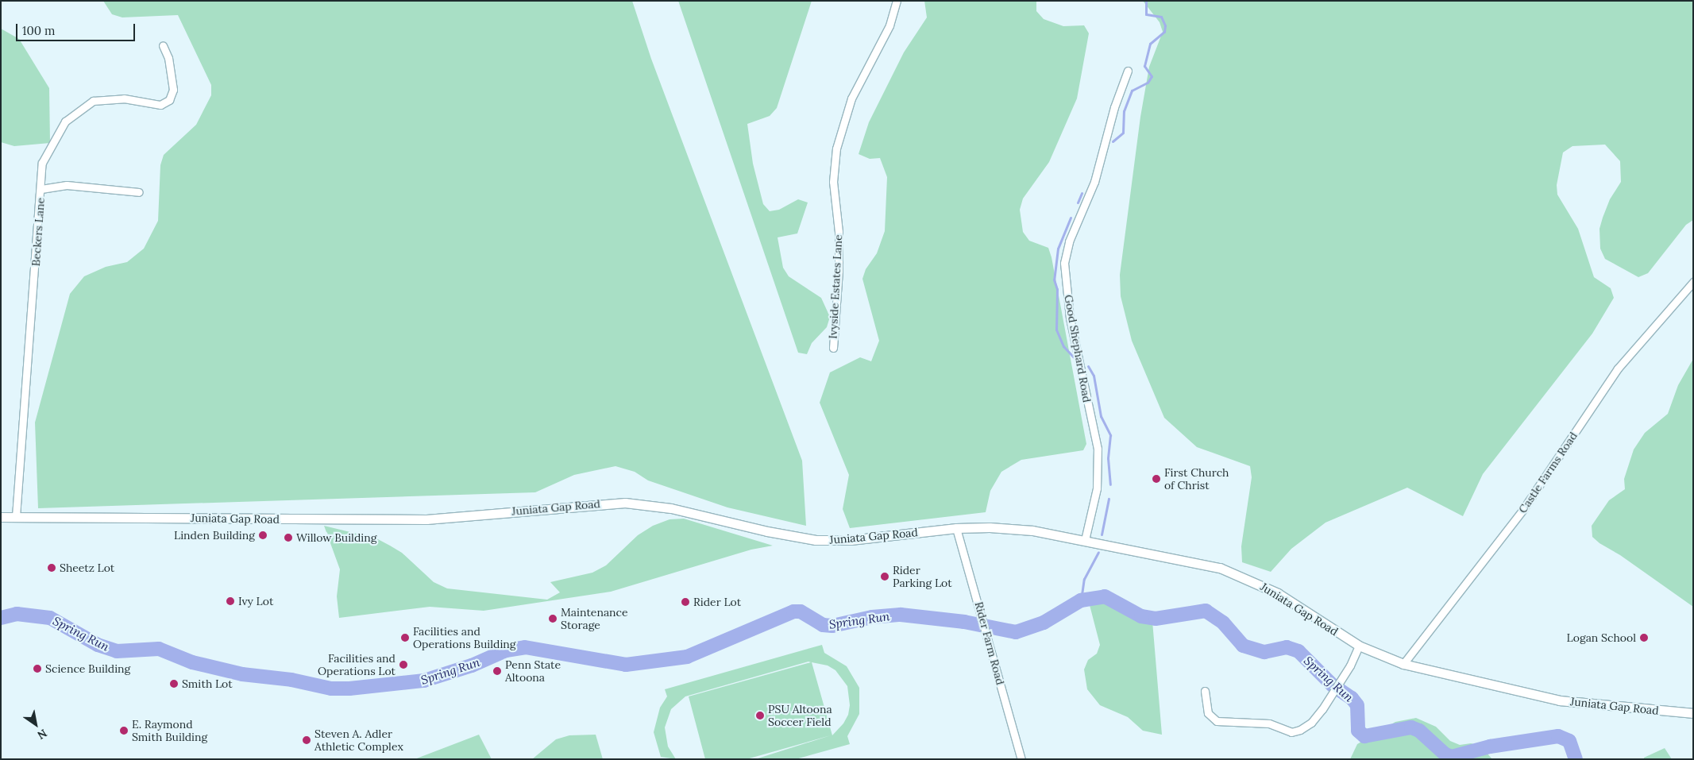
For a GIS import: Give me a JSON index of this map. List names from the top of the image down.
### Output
{
  "streets": {
    "main road": ["Juniata Gap Road"],
    "street": [
      "Beckers Lane",
      "Ivyside Estates Lane",
      "Good Shephard Road",
      "Castle Farms Road",
      "Rider Farm Road"
    ]
  },
  "crossings": [
    ["Beckers Lane", "Juniata Gap Road"],
    ["Good Shephard Road", "Juniata Gap Road"],
    ["Castle Farms Road", "Juniata Gap Road"],
    ["Juniata Gap Road", "Rider Farm Road"]
  ],
  "water": ["Spring Run"],
  "places": [
    "First Church of Christ",
    "Linden Building",
    "Willow Building",
    "Sheetz Lot",
    "Rider Parking Lot",
    "Ivy Lot",
    "Rider Lot",
    "Maintenance Storage",
    "Facilities and Operations Building",
    "Logan School",
    "Facilities and Operations Lot",
    "Science Building",
    "Penn State Altoona",
    "Smith Lot",
    "PSU Altoona Soccer Field",
    "E. Raymond Smith Building",
    "Steven A. Adler Athletic Complex"
  ],
  "scale_bar": "100 m",
  "north": "bottom right"
}
